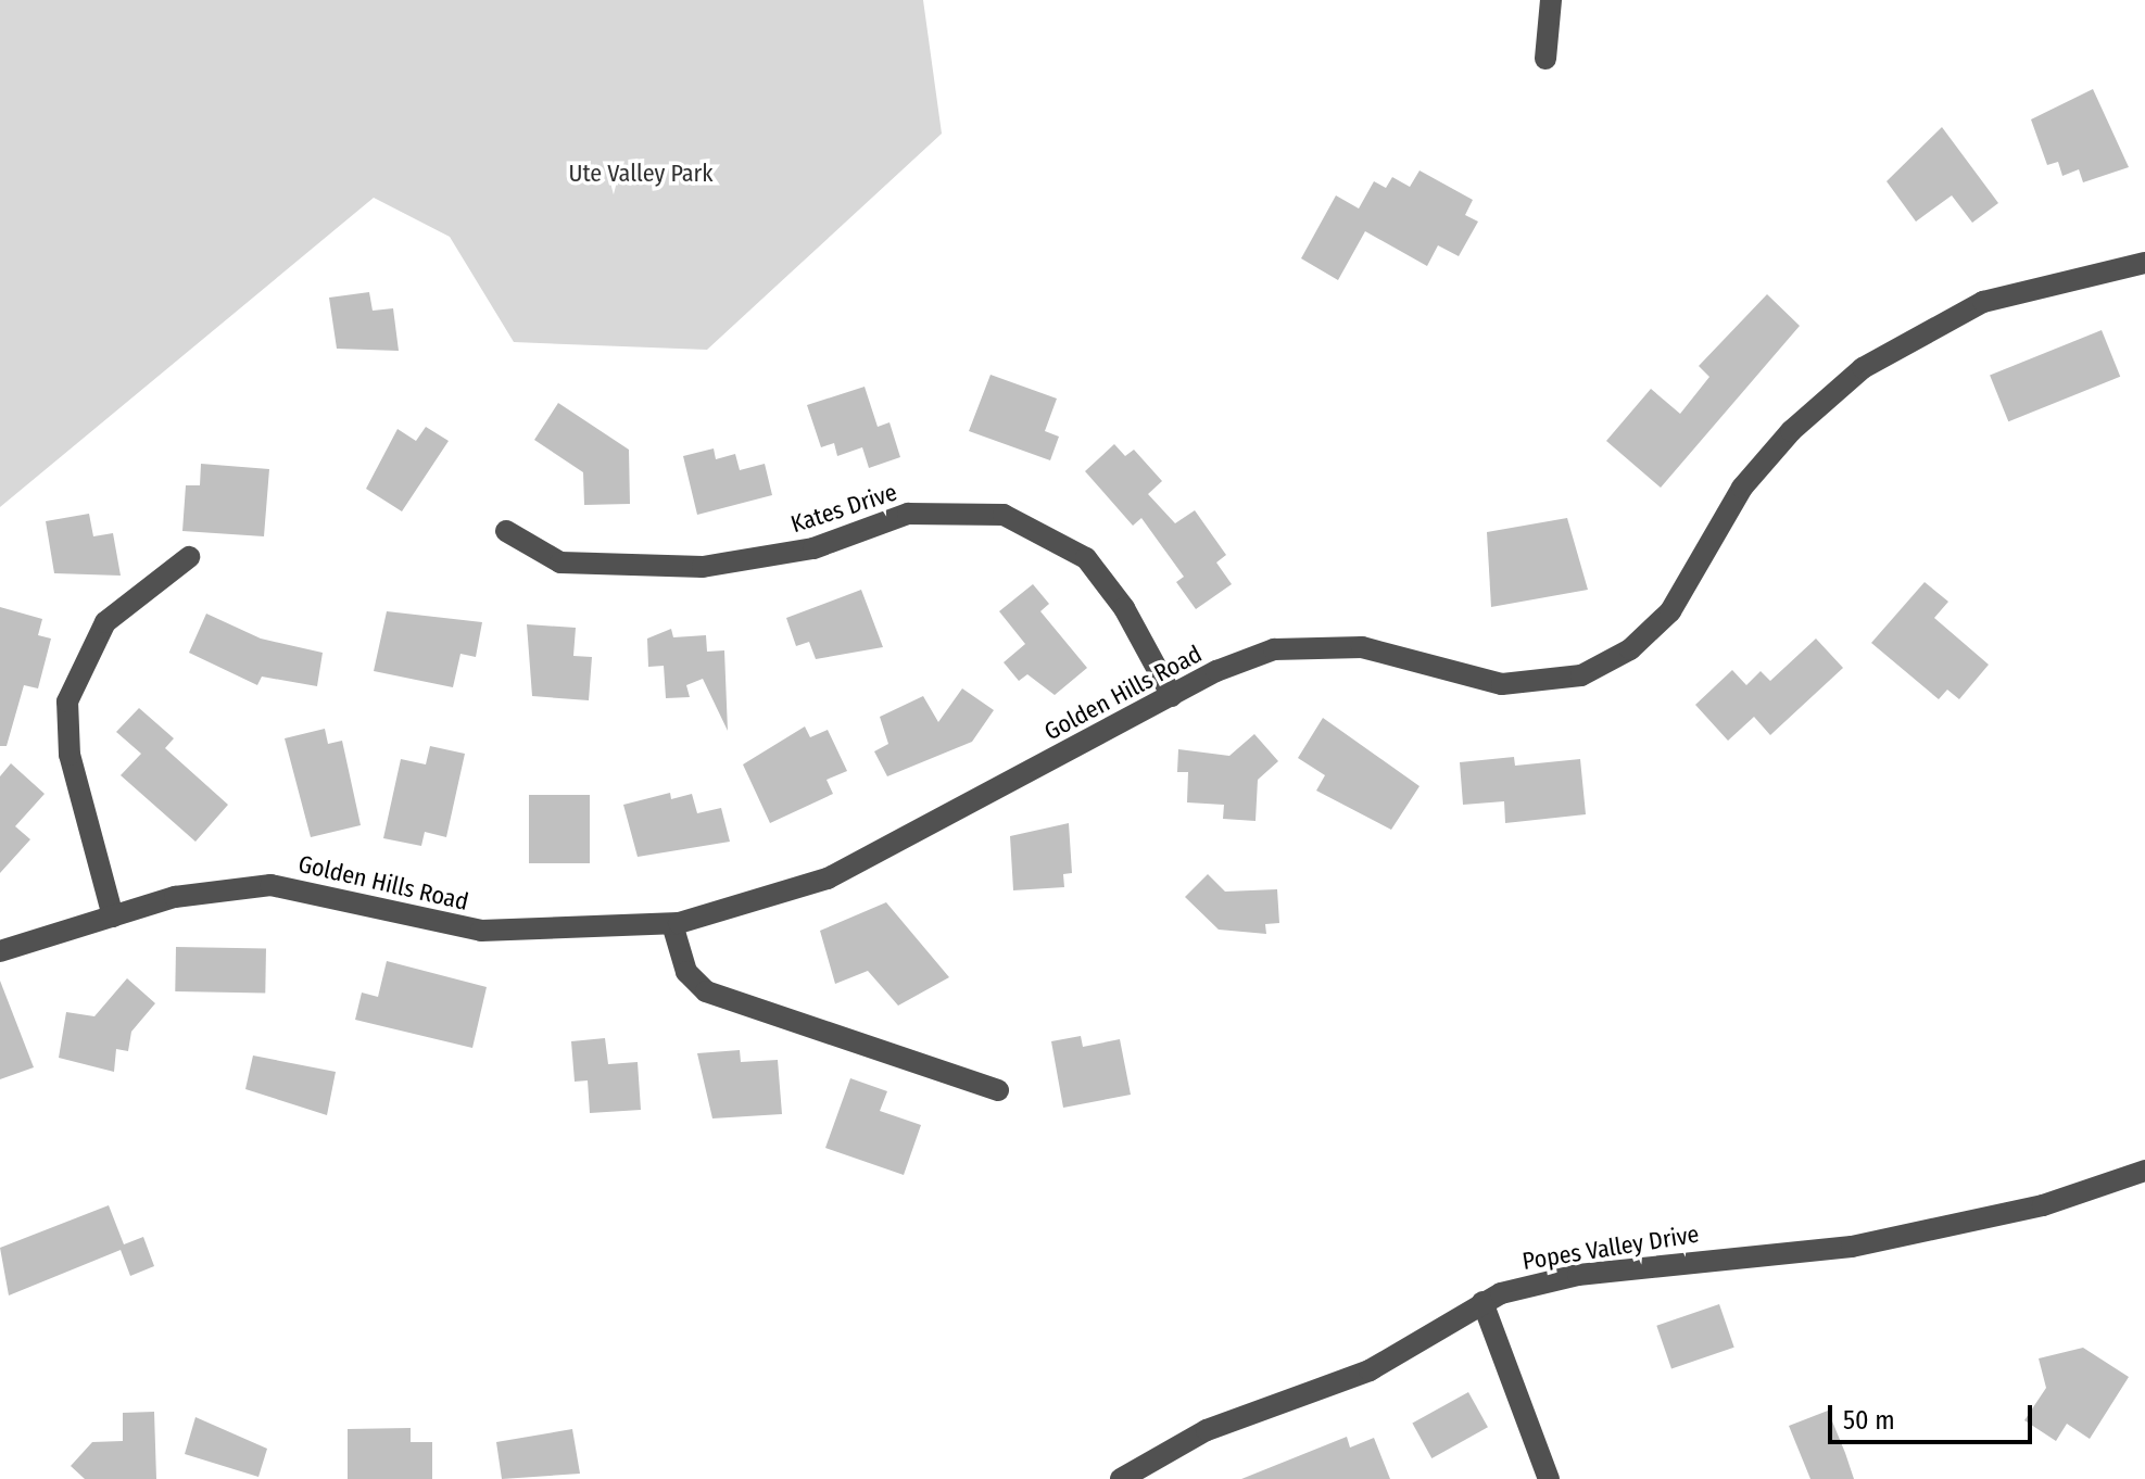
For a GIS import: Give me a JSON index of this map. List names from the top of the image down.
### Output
{
  "streets": {
    "street": ["Kates Drive", "Golden Hills Road", "Popes Valley Drive"]
  },
  "crossings": [
    ["Kates Drive", "Golden Hills Road"]
  ],
  "parks": ["Ute Valley Park"],
  "scale_bar": "50 m"
}
